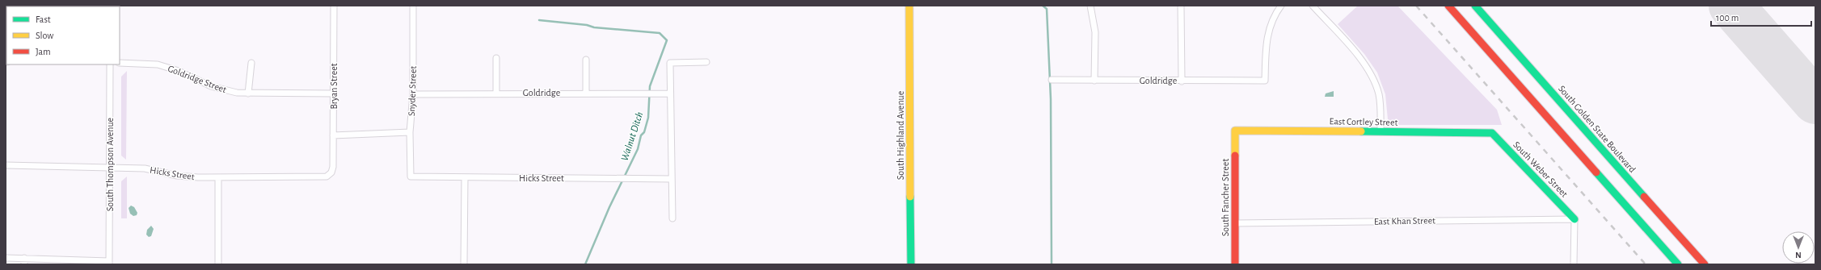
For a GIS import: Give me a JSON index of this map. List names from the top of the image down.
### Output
{
  "streets": {
    "street": [
      "Goldridge Street",
      "Goldridge",
      "Bryan Street",
      "Snyder Street",
      "East Cortley Street",
      "South Golden State Boulevard",
      "South Highland Avenue",
      "South Thompson Avenue",
      "South Weber Street",
      "Hicks Street",
      "South Fancher Street",
      "East Khan Street"
    ]
  },
  "crossings": [
    ["Goldridge Street", "Bryan Street"],
    ["Goldridge", "Snyder Street"],
    ["Bryan Street", "Hicks Street"],
    ["Snyder Street", "Hicks Street"],
    ["East Cortley Street", "South Weber Street"],
    ["East Cortley Street", "South Fancher Street"],
    ["South Thompson Avenue", "Hicks Street"],
    ["South Weber Street", "East Khan Street"],
    ["South Fancher Street", "East Khan Street"]
  ],
  "water": ["Walnut Ditch"],
  "legend": ["Fast", "Slow", "Jam"],
  "scale_bar": "100 m",
  "north": "bottom"
}
